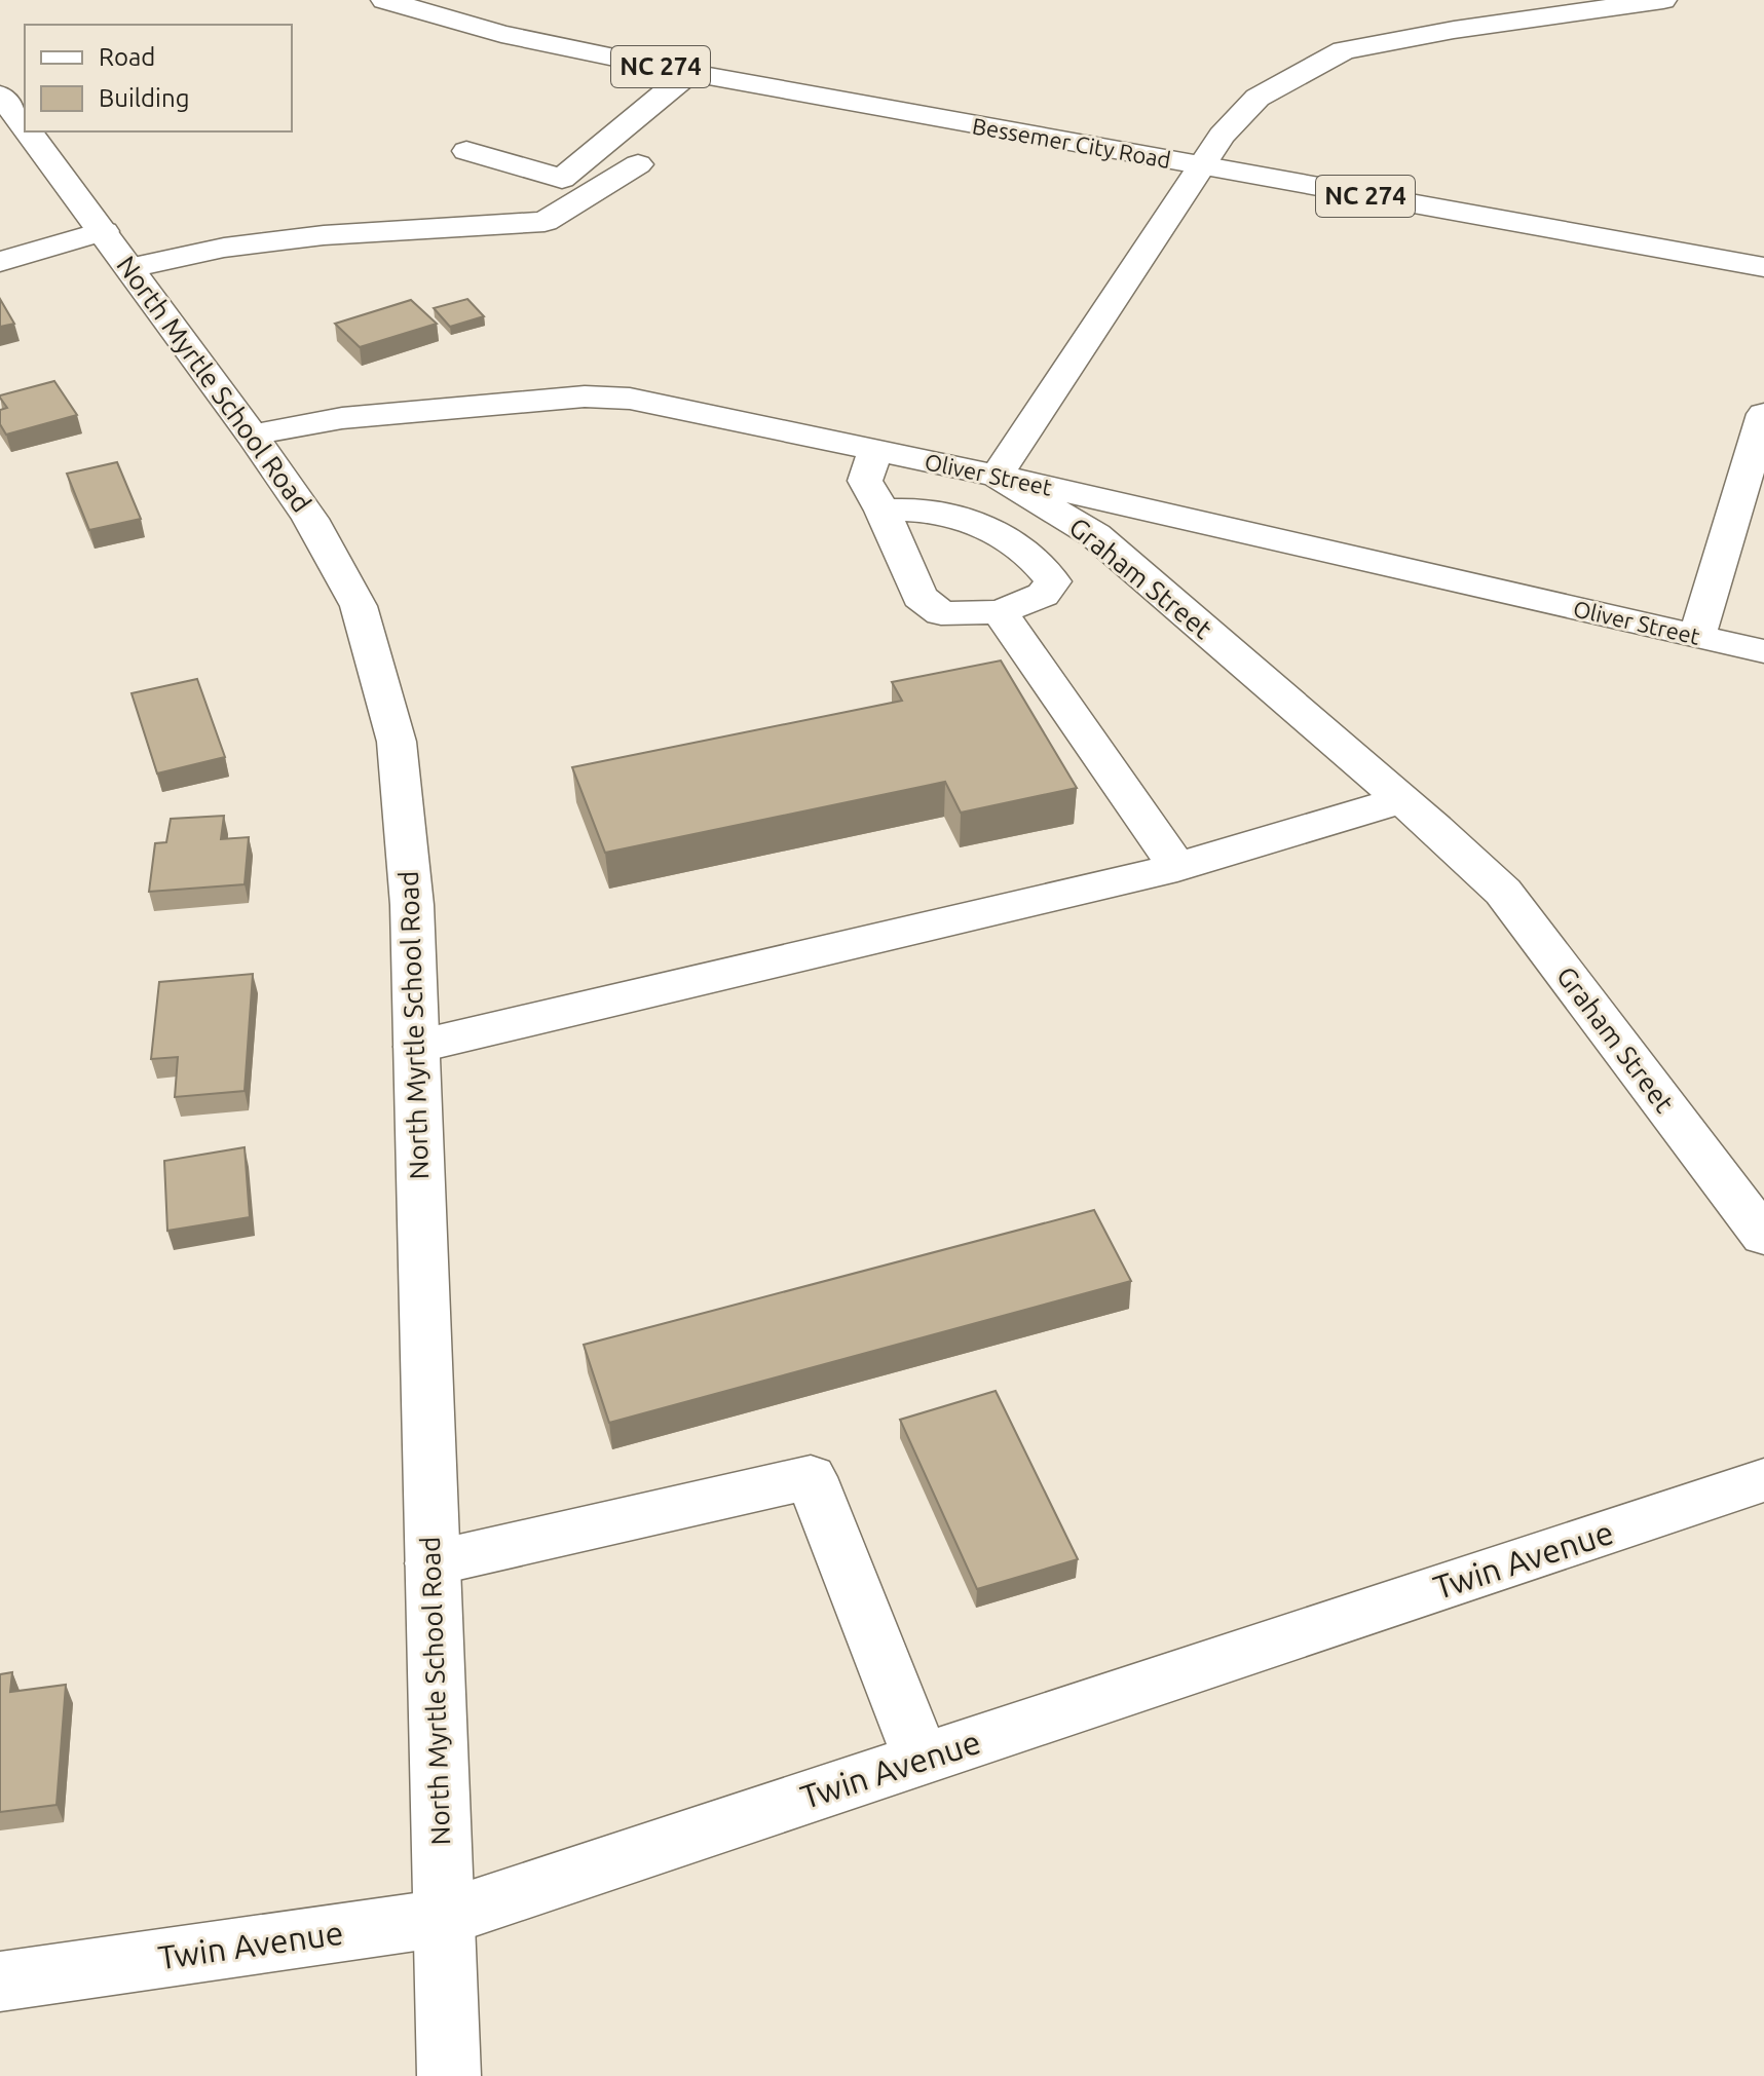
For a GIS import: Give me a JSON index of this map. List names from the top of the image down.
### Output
{
  "streets": {
    "street": [
      "NC 274",
      "Bessemer City Road",
      "North Myrtle School Road",
      "Oliver Street",
      "Graham Street",
      "Twin Avenue"
    ]
  },
  "crossings": [
    ["North Myrtle School Road", "Oliver Street"],
    ["North Myrtle School Road", "Twin Avenue"],
    ["Oliver Street", "Graham Street"]
  ],
  "legend": ["Road", "Building"]
}
